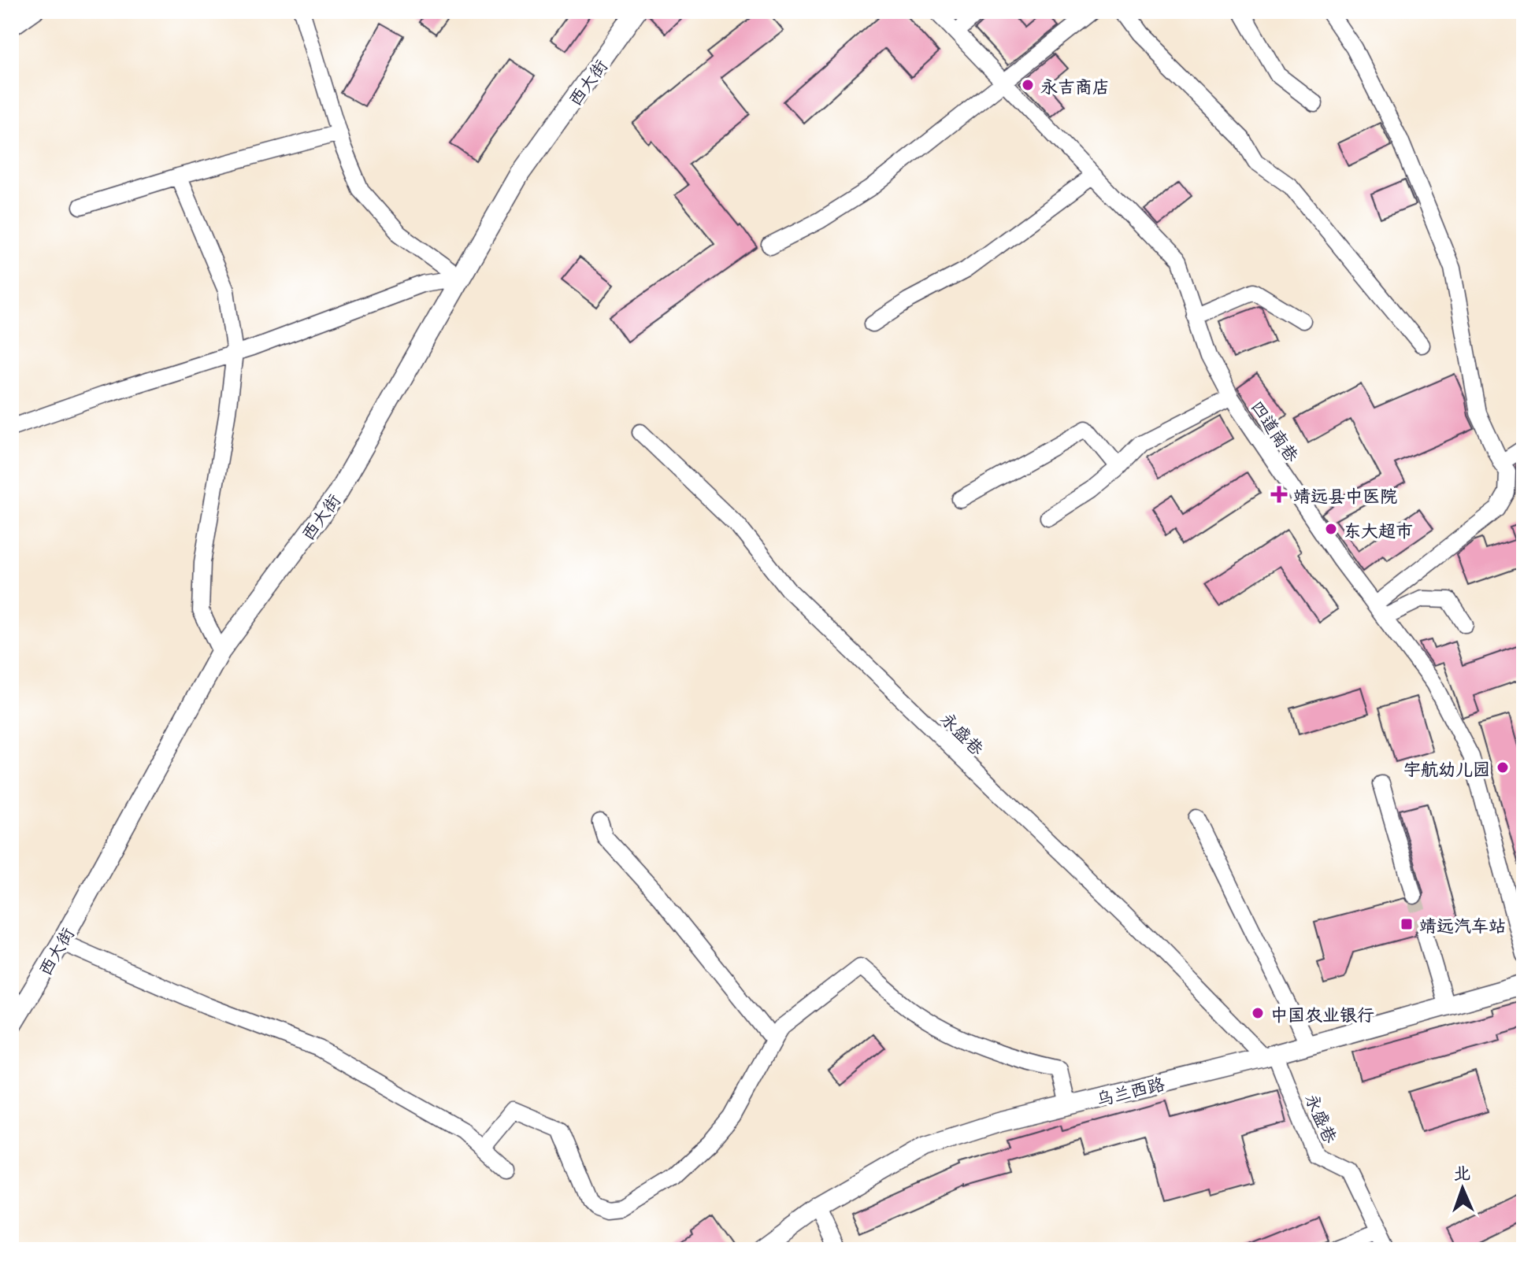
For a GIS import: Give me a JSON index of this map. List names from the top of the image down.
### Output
{
  "streets": {
    "main road": ["西大街", "乌兰西路"],
    "street": ["四道南巷", "永盛巷"]
  },
  "crossings": [
    ["永盛巷", "乌兰西路"]
  ],
  "places": {
    "other": [
      "永吉商店",
      "东大超市",
      "宇航幼儿园",
      "中国农业银行"
    ],
    "health": ["靖远县中医院"],
    "transit": ["靖远汽车站"]
  },
  "north": "top"
}
